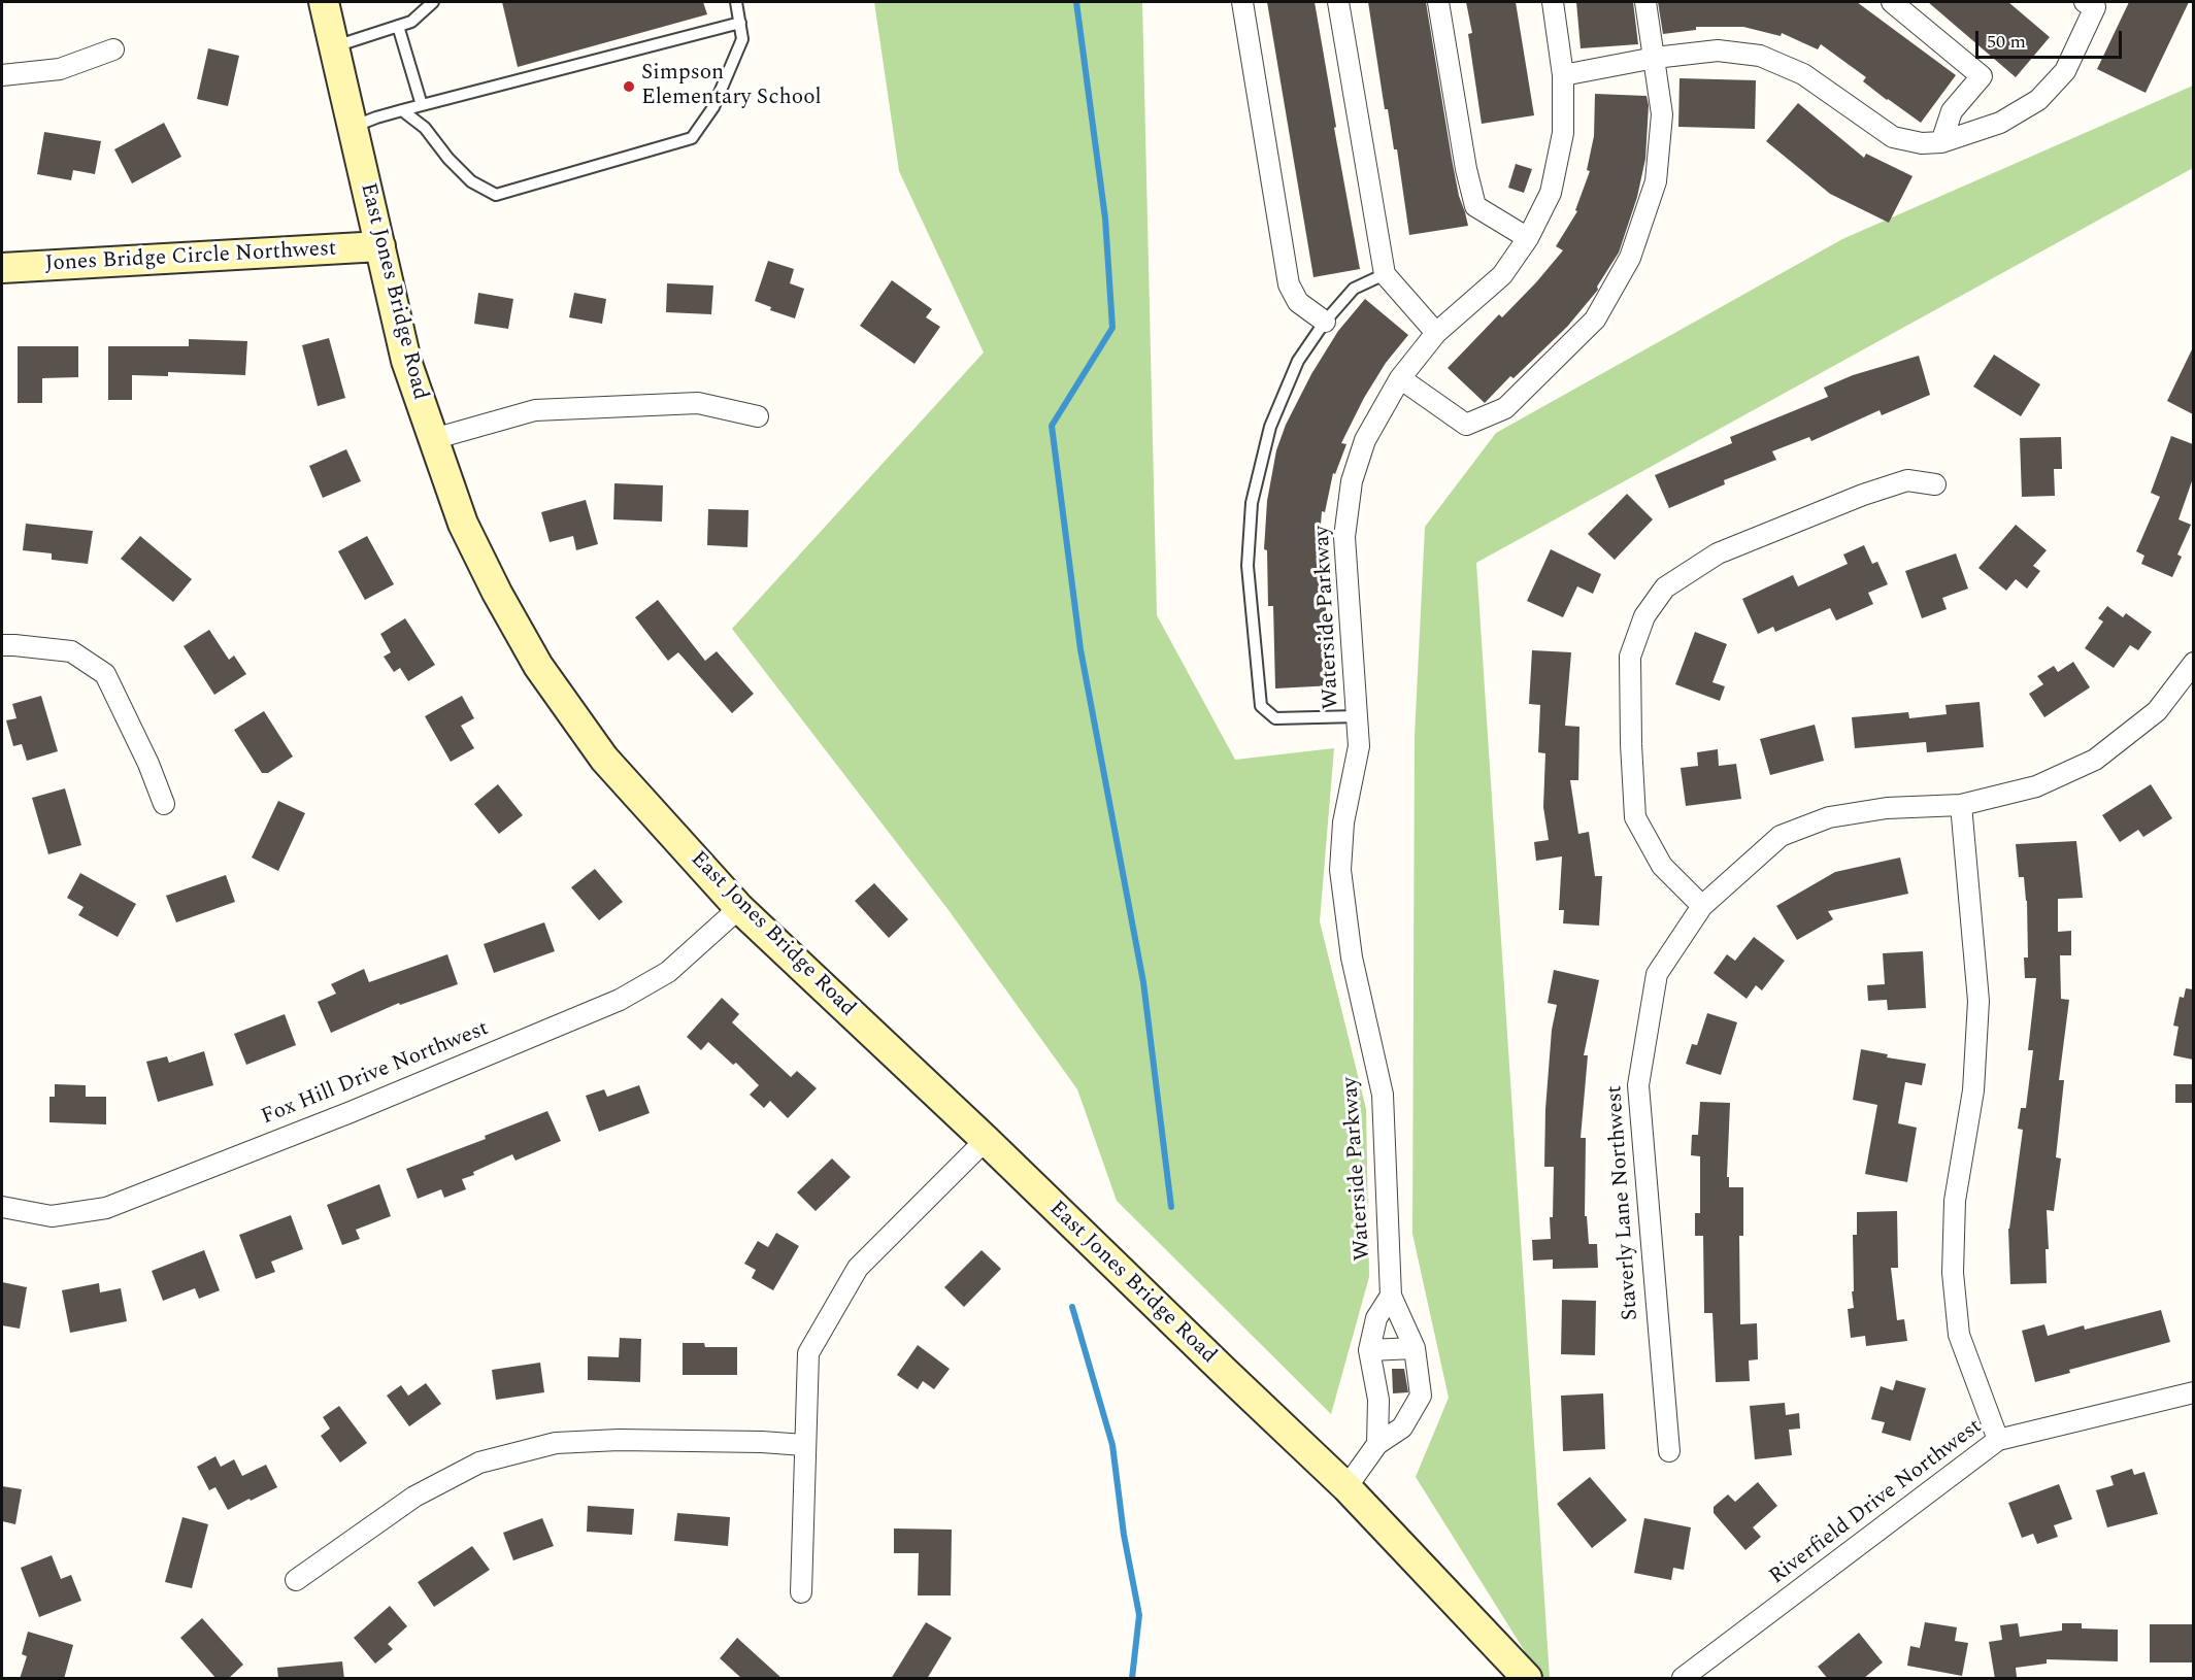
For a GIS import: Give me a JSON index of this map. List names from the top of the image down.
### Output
{
  "streets": {
    "street": [
      "Jones Bridge Circle Northwest",
      "East Jones Bridge Road",
      "Waterside Parkway",
      "Fox Hill Drive Northwest",
      "Staverly Lane Northwest",
      "Riverfield Drive Northwest"
    ]
  },
  "crossings": [
    ["Jones Bridge Circle Northwest", "East Jones Bridge Road"],
    ["East Jones Bridge Road", "Waterside Parkway"],
    ["East Jones Bridge Road", "Fox Hill Drive Northwest"]
  ],
  "places": ["Simpson Elementary School"],
  "scale_bar": "50 m"
}
